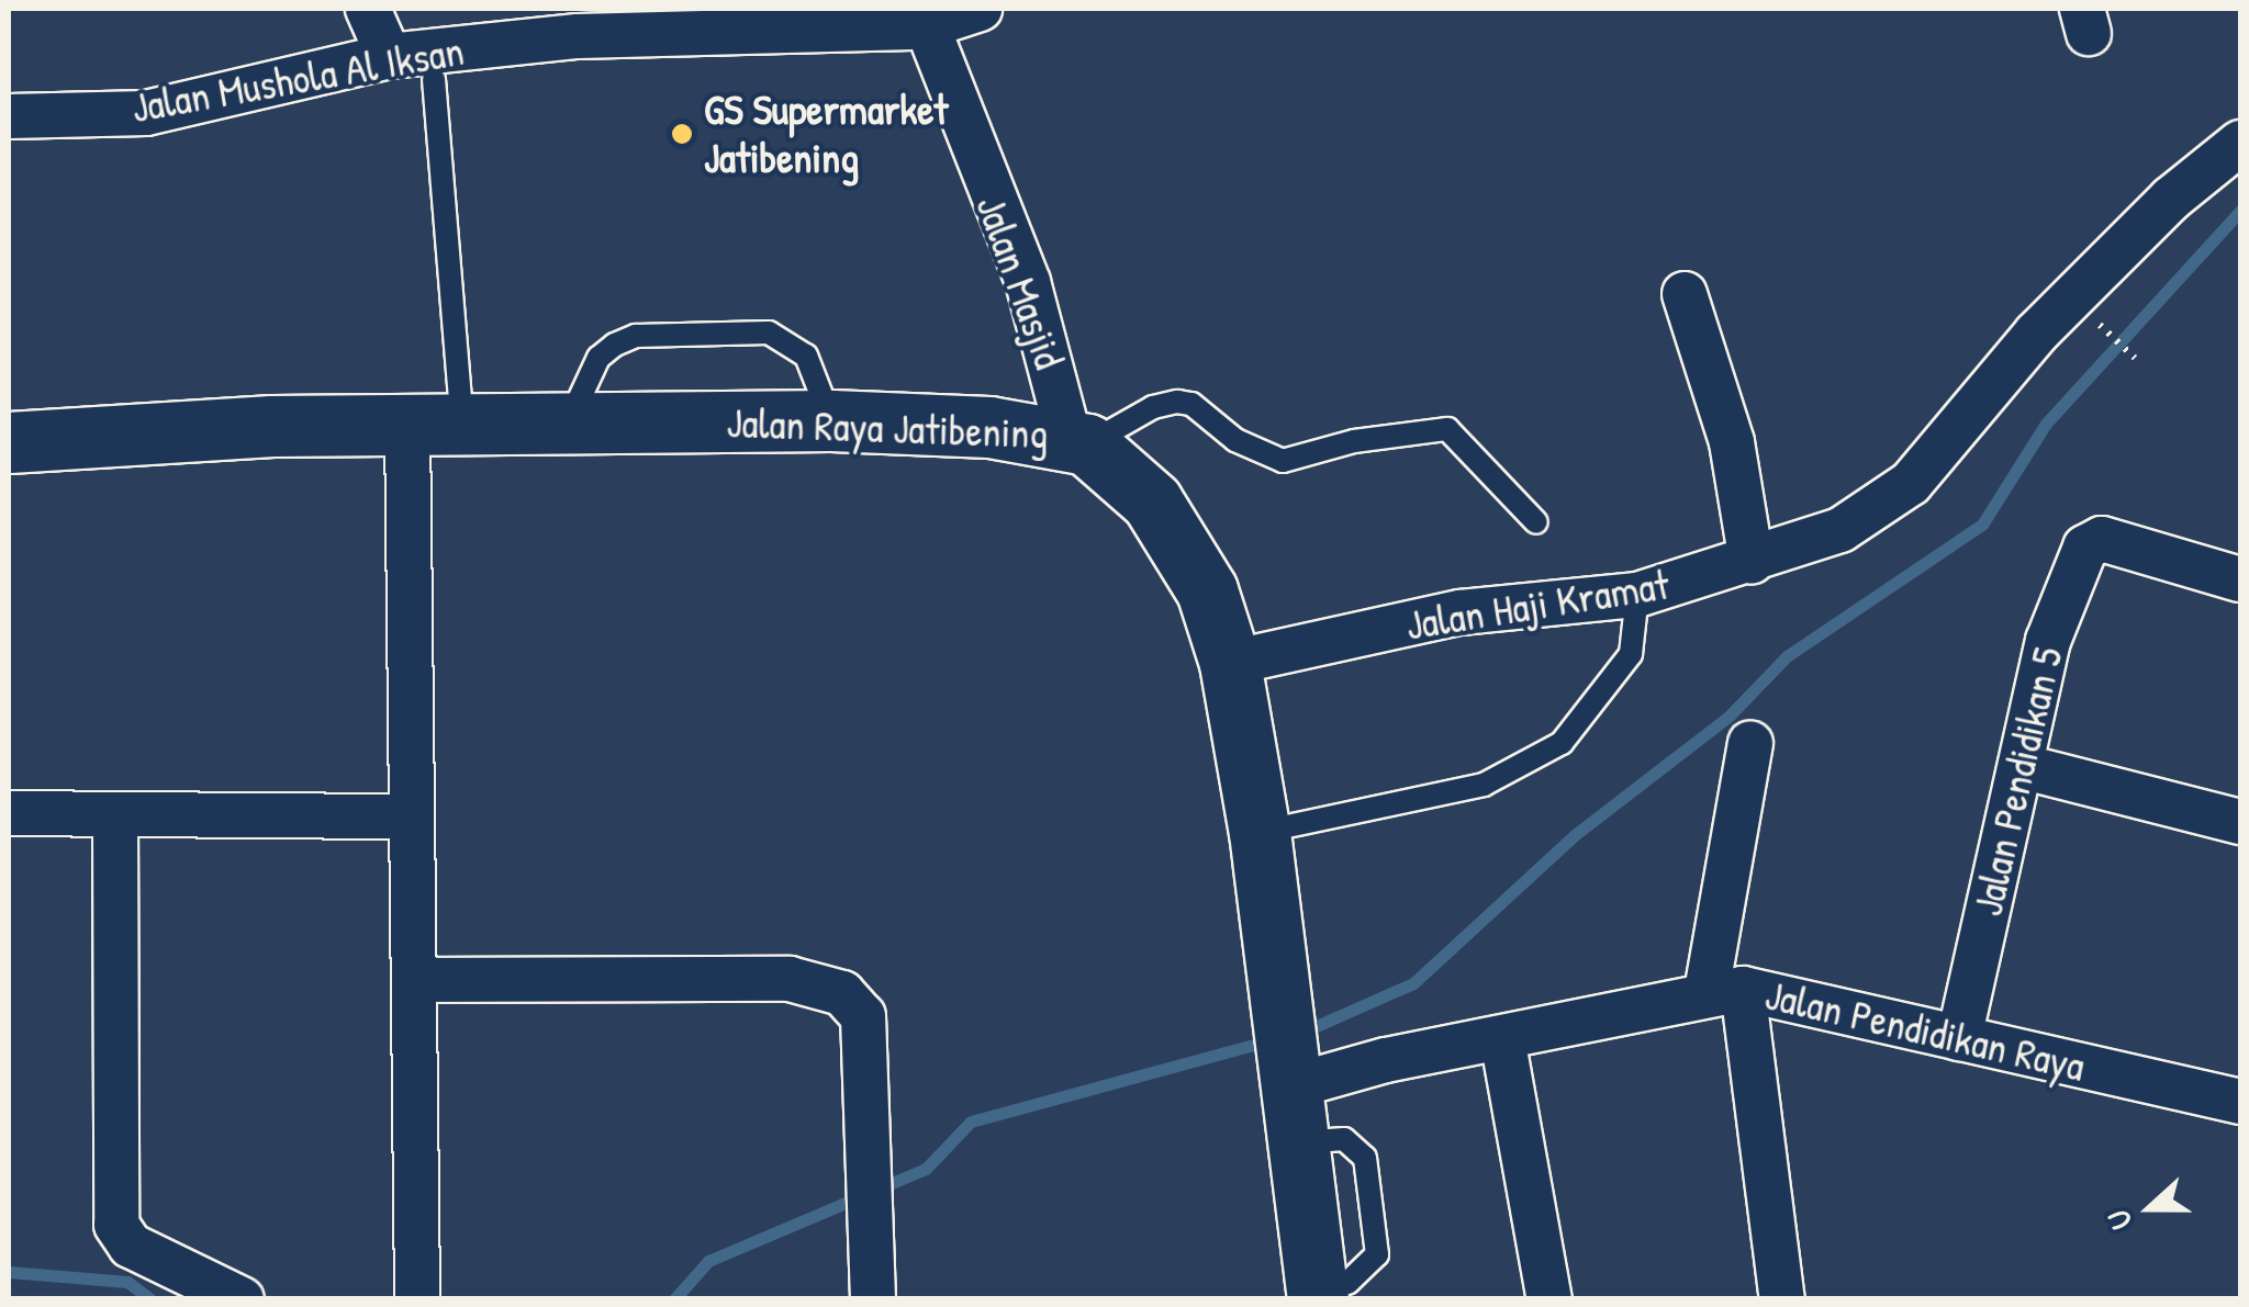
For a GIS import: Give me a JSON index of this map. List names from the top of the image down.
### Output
{
  "streets": {
    "main road": ["Jalan Raya Jatibening"],
    "street": [
      "Jalan Mushola Al Iksan",
      "Jalan Masjid",
      "Jalan Haji Kramat",
      "Jalan Pendidikan 5",
      "Jalan Pendidikan Raya"
    ]
  },
  "crossings": [
    ["Jalan Mushola Al Iksan", "Jalan Masjid"],
    ["Jalan Masjid", "Jalan Raya Jatibening"],
    ["Jalan Raya Jatibening", "Jalan Haji Kramat"],
    ["Jalan Raya Jatibening", "Jalan Pendidikan Raya"],
    ["Jalan Pendidikan 5", "Jalan Pendidikan Raya"]
  ],
  "places": ["GS Supermarket Jatibening"],
  "north": "left"
}
